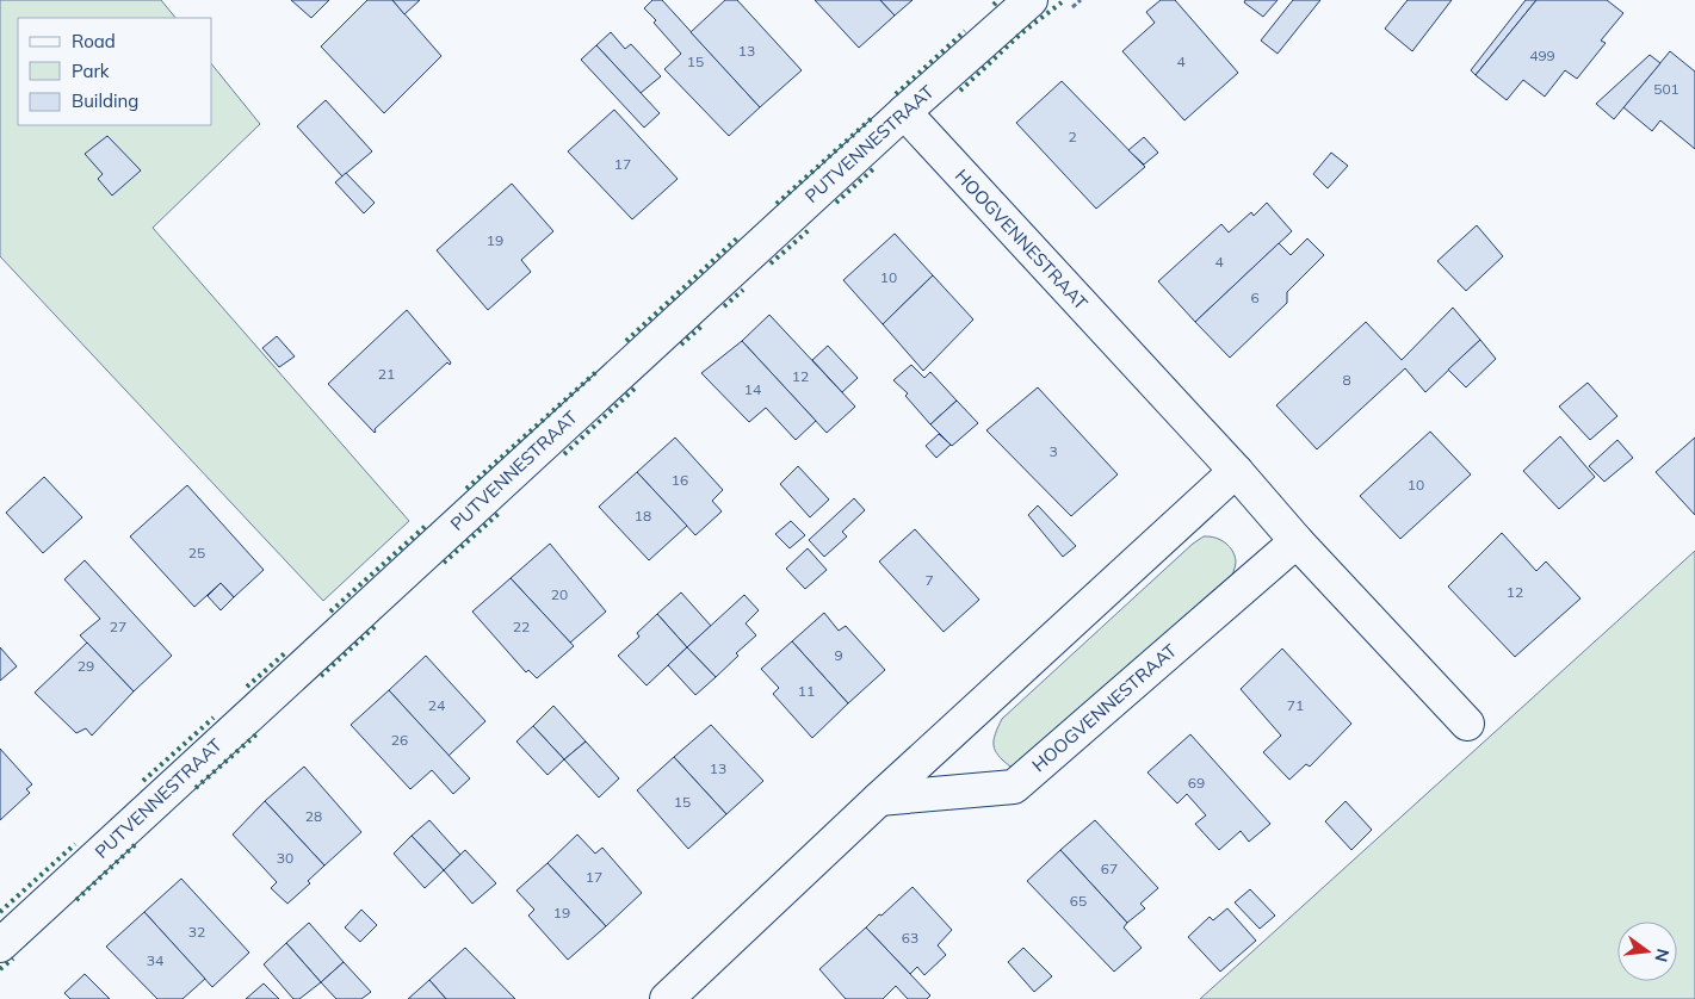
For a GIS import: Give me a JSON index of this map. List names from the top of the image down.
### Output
{
  "streets": {
    "street": ["PUTVENNESTRAAT", "HOOGVENNESTRAAT"]
  },
  "crossings": [
    ["PUTVENNESTRAAT", "HOOGVENNESTRAAT"]
  ],
  "house_numbers": [
    "13",
    "499",
    "15",
    "4",
    "501",
    "2",
    "17",
    "19",
    "4",
    "10",
    "6",
    "21",
    "12",
    "8",
    "14",
    "3",
    "16",
    "10",
    "18",
    "25",
    "7",
    "12",
    "20",
    "27",
    "22",
    "9",
    "29",
    "11",
    "24",
    "71",
    "26",
    "13",
    "69",
    "15",
    "28",
    "30",
    "67",
    "17",
    "65",
    "19",
    "32",
    "63",
    "34"
  ],
  "legend": ["Road", "Park", "Building"],
  "north": "right"
}
